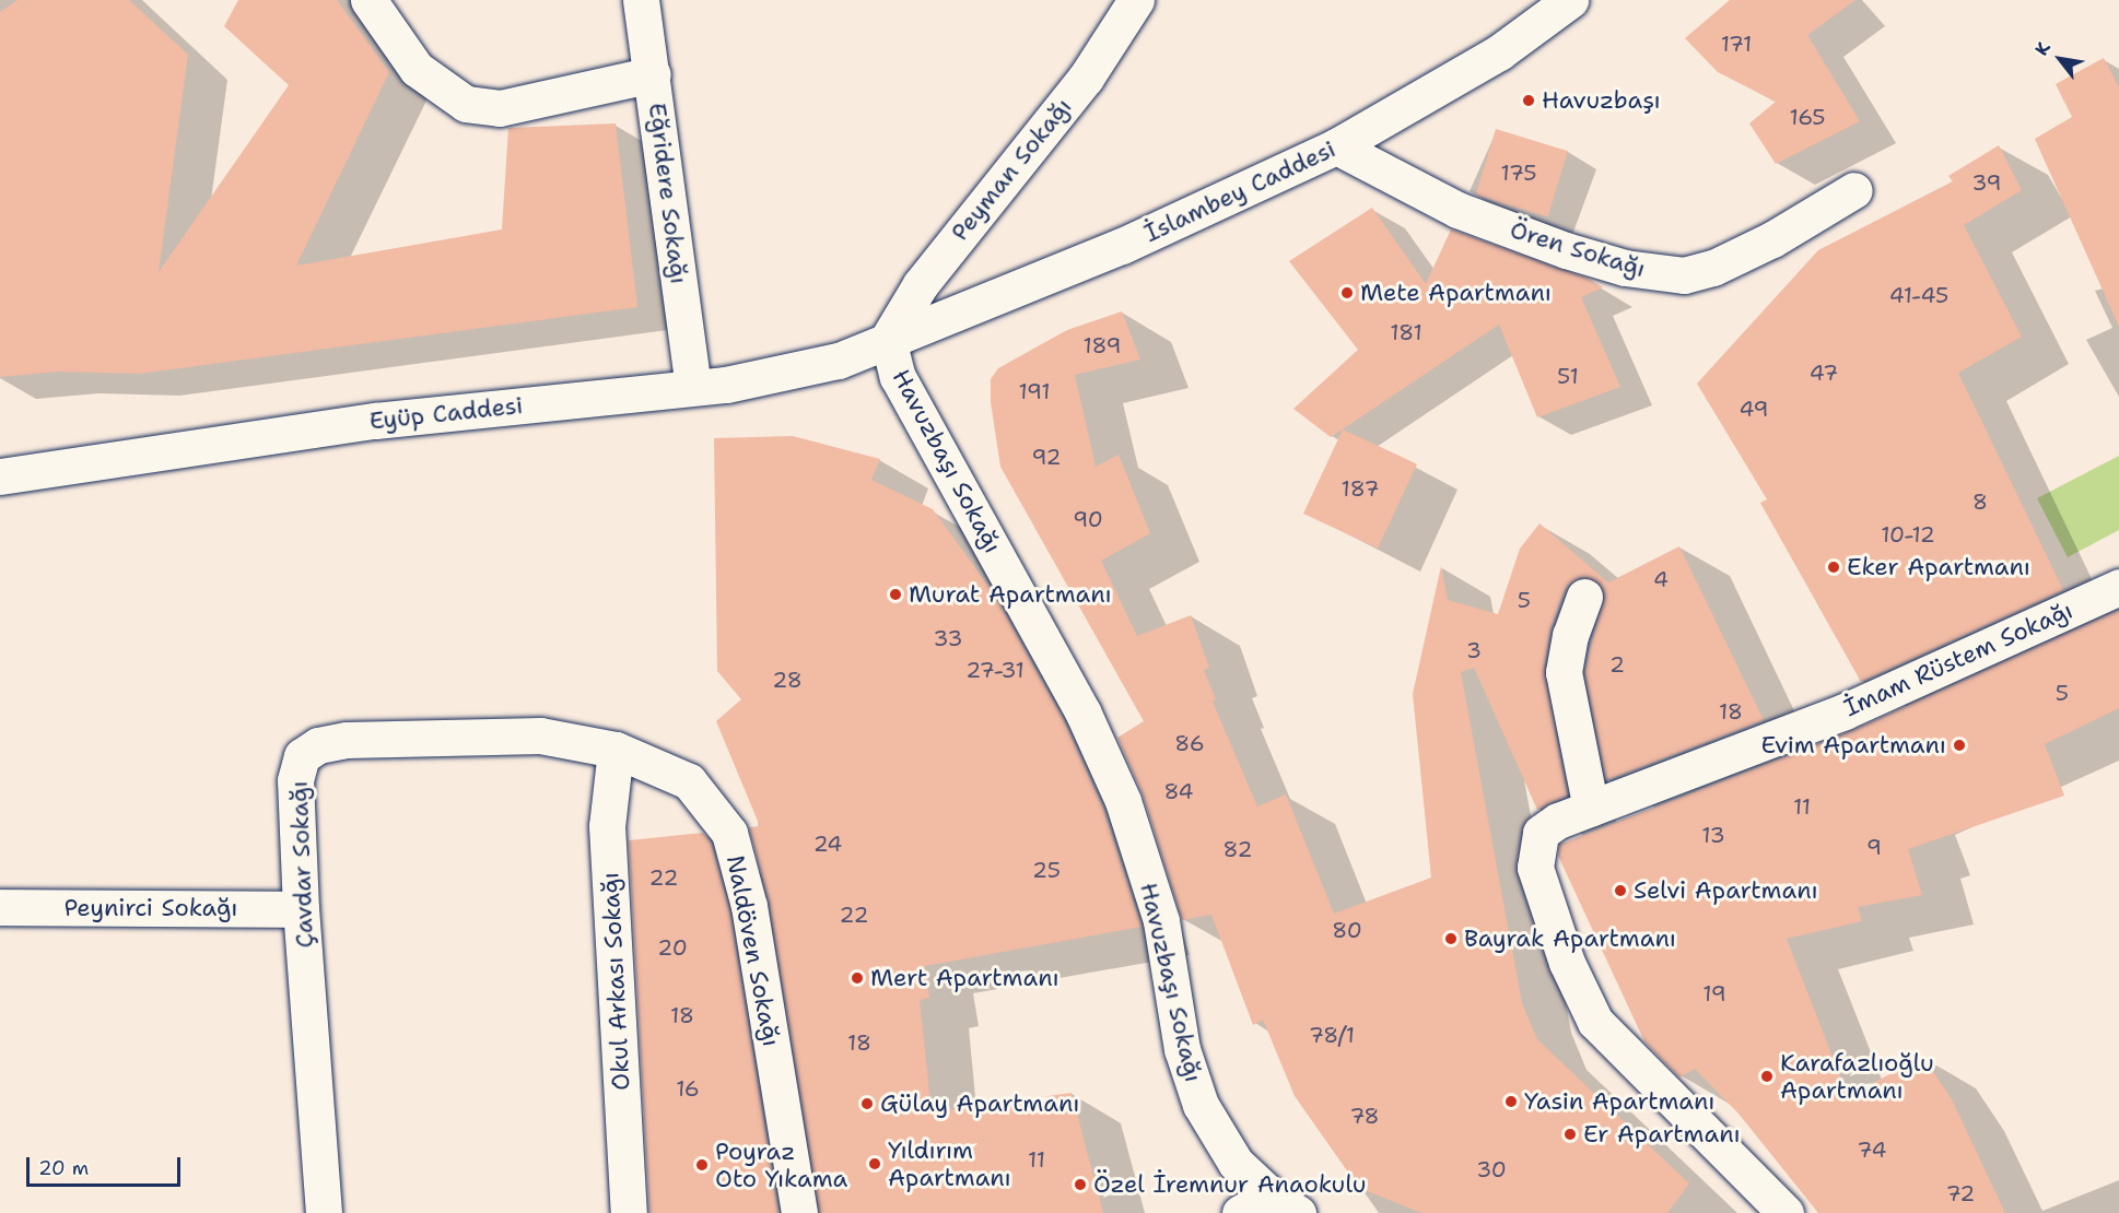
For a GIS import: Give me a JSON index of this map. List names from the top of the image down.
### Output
{
  "streets": {
    "street": [
      "Peyman Sokağı",
      "İslambey Caddesi",
      "Eğridere Sokağı",
      "Ören Sokağı",
      "Eyüp Caddesi",
      "Havuzbaşı Sokağı",
      "İmam Rüstem Sokağı",
      "Çavdar Sokağı",
      "Peynirci Sokağı",
      "Naldöven Sokağı",
      "Okul Arkası Sokağı"
    ]
  },
  "crossings": [
    ["Peyman Sokağı", "İslambey Caddesi"],
    ["Peyman Sokağı", "Eyüp Caddesi"],
    ["Peyman Sokağı", "Havuzbaşı Sokağı"],
    ["İslambey Caddesi", "Ören Sokağı"],
    ["İslambey Caddesi", "Eyüp Caddesi"],
    ["İslambey Caddesi", "Havuzbaşı Sokağı"],
    ["Eğridere Sokağı", "Eyüp Caddesi"],
    ["Eyüp Caddesi", "Havuzbaşı Sokağı"],
    ["Çavdar Sokağı", "Peynirci Sokağı"],
    ["Çavdar Sokağı", "Naldöven Sokağı"],
    ["Çavdar Sokağı", "Okul Arkası Sokağı"],
    ["Naldöven Sokağı", "Okul Arkası Sokağı"]
  ],
  "places": [
    "Havuzbaşı",
    "Mete Apartmanı",
    "Eker Apartmanı",
    "Murat Apartmanı",
    "Evim Apartmanı",
    "Selvi Apartmanı",
    "Bayrak Apartmanı",
    "Mert Apartmanı",
    "Karafazlıoğlu Apartmanı",
    "Yasin Apartmanı",
    "Gülay Apartmanı",
    "Er Apartmanı",
    "Yıldırım Apartmanı",
    "Poyraz Oto Yıkama",
    "Özel İremnur Anaokulu"
  ],
  "house_numbers": [
    "171",
    "165",
    "175",
    "39",
    "41-45",
    "181",
    "189",
    "47",
    "51",
    "191",
    "49",
    "92",
    "187",
    "8",
    "90",
    "10-12",
    "4",
    "5",
    "33",
    "3",
    "2",
    "27-31",
    "28",
    "5",
    "18",
    "86",
    "84",
    "11",
    "13",
    "24",
    "9",
    "82",
    "25",
    "22",
    "22",
    "80",
    "20",
    "19",
    "18",
    "78/1",
    "18",
    "16",
    "78",
    "74",
    "11",
    "30",
    "72"
  ],
  "scale_bar": "20 m",
  "north": "top left"
}
